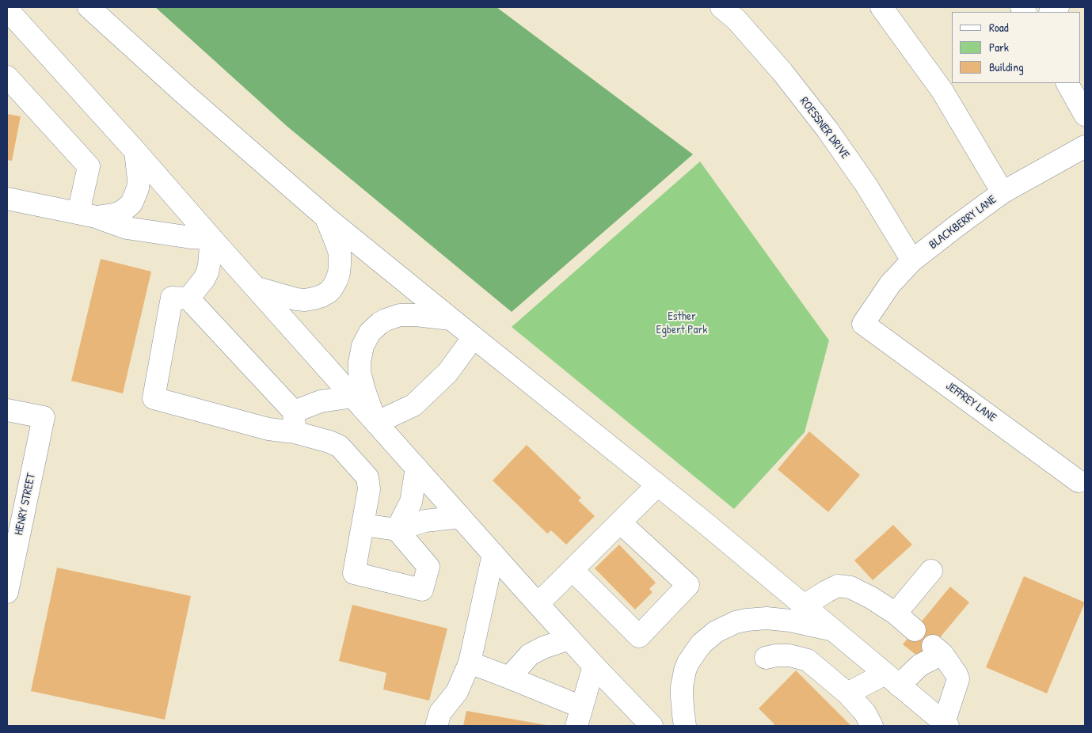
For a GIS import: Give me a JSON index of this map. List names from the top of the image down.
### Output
{
  "streets": {
    "main road": [
      "ROESSNER DRIVE",
      "BLACKBERRY LANE",
      "JEFFREY LANE",
      "HENRY STREET"
    ]
  },
  "crossings": [
    ["ROESSNER DRIVE", "BLACKBERRY LANE"],
    ["BLACKBERRY LANE", "JEFFREY LANE"]
  ],
  "parks": ["Esther Egbert Park"],
  "legend": ["Road", "Park", "Building"]
}
